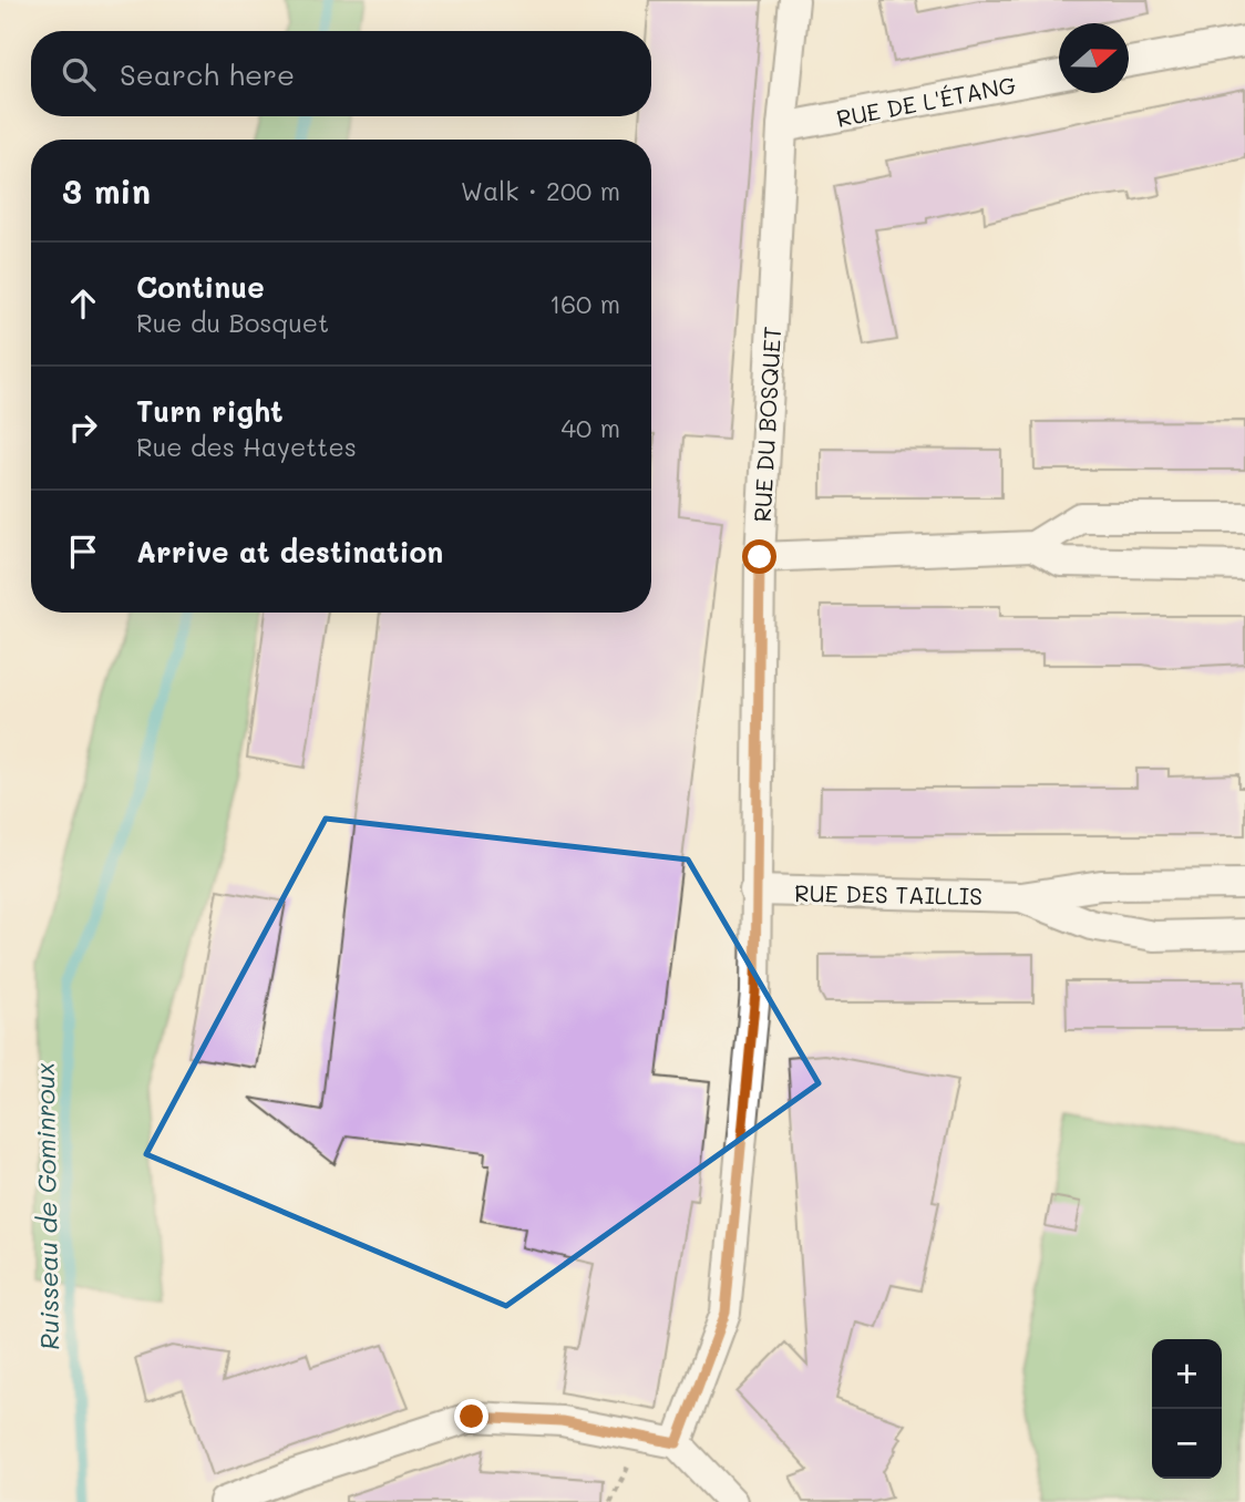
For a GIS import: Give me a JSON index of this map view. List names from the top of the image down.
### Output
{
  "streets": {
    "street": ["RUE DE L'ÉTANG", "RUE DU BOSQUET", "RUE DES TAILLIS"]
  },
  "crossings": [
    ["RUE DE L'ÉTANG", "RUE DU BOSQUET"],
    ["RUE DU BOSQUET", "RUE DES TAILLIS"]
  ],
  "water": ["Ruisseau de Gominroux"],
  "north": "right",
  "page": {
    "search": "Search here",
    "heading": ["3 min", "Walk · 200 m"],
    "list": [
      ["Continue", "Rue du Bosquet", "160 m"],
      ["Turn right", "Rue des Hayettes", "40 m"],
      "Arrive at destination"
    ],
    "map_buttons": ["+", "−"]
  }
}
